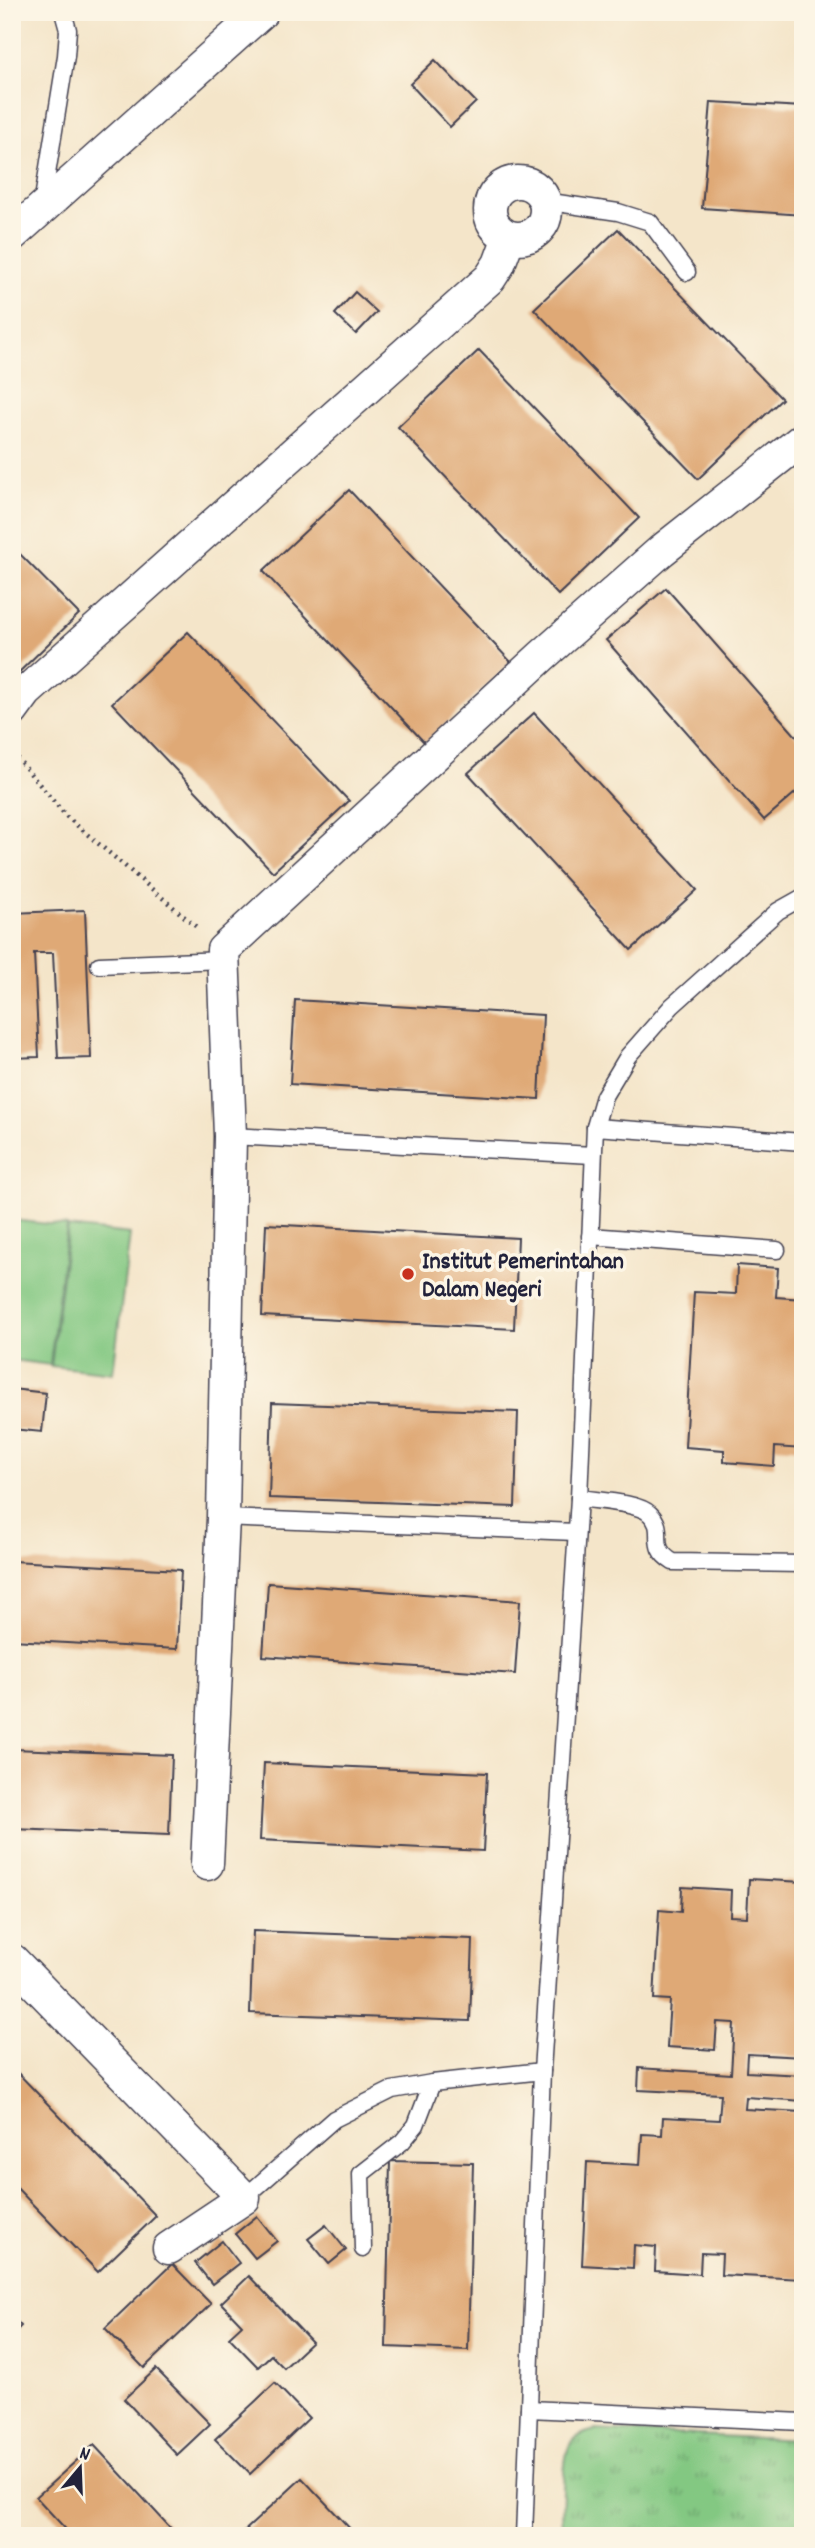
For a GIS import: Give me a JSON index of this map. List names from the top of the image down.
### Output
{
  "places": ["Institut Pemerintahan Dalam Negeri"],
  "north": "top"
}
